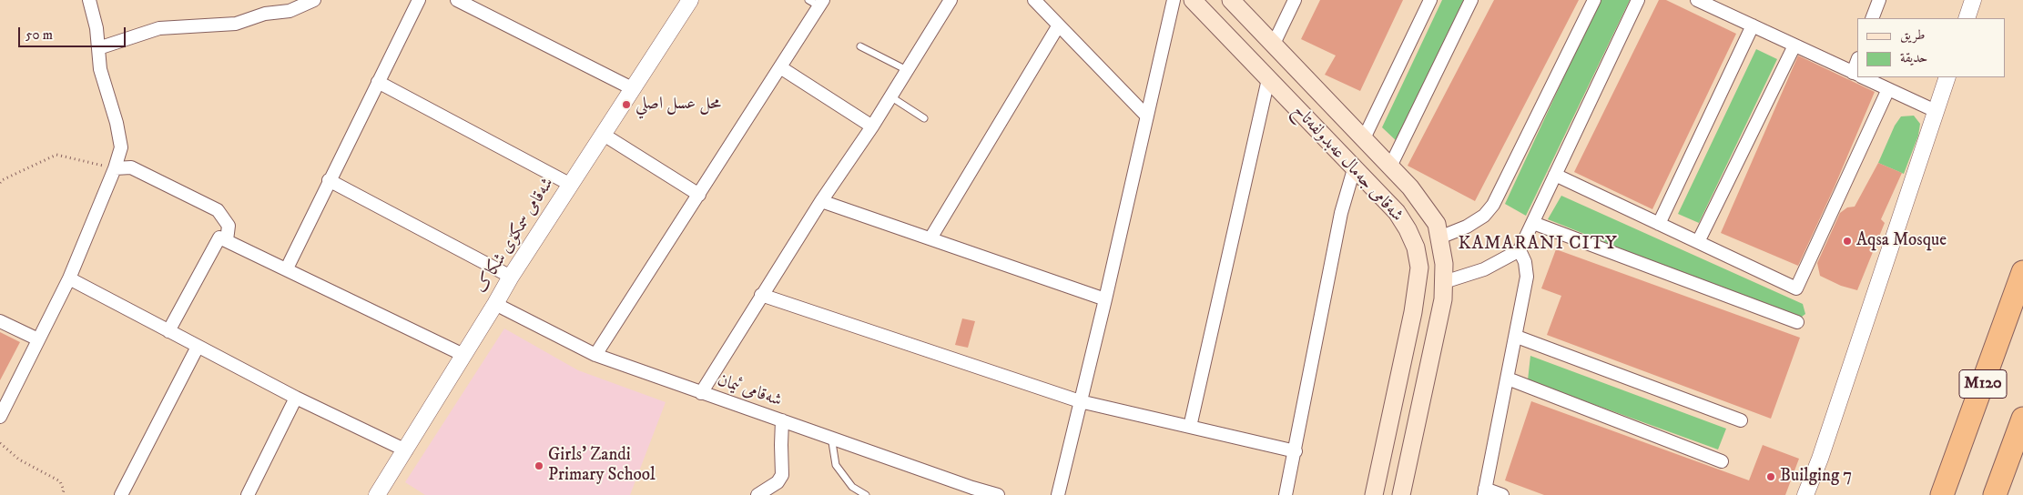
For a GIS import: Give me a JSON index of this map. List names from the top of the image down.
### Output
{
  "streets": {
    "highway": ["M120"],
    "main road": ["شەقامی جەمال عەبدولفەتاح"],
    "street": ["شەقامی سمکۆی شکاک", "شەقامی ئیمان"]
  },
  "crossings": [
    ["شەقامی سمکۆی شکاک", "شەقامی ئیمان"]
  ],
  "districts": ["KAMARANI CITY"],
  "places": [
    "محل عسل اصلي",
    "Aqsa Mosque",
    "Girls' Zandi Primary School",
    "Builging 7"
  ],
  "legend": ["طريق", "حديقة"],
  "scale_bar": "50 m"
}
